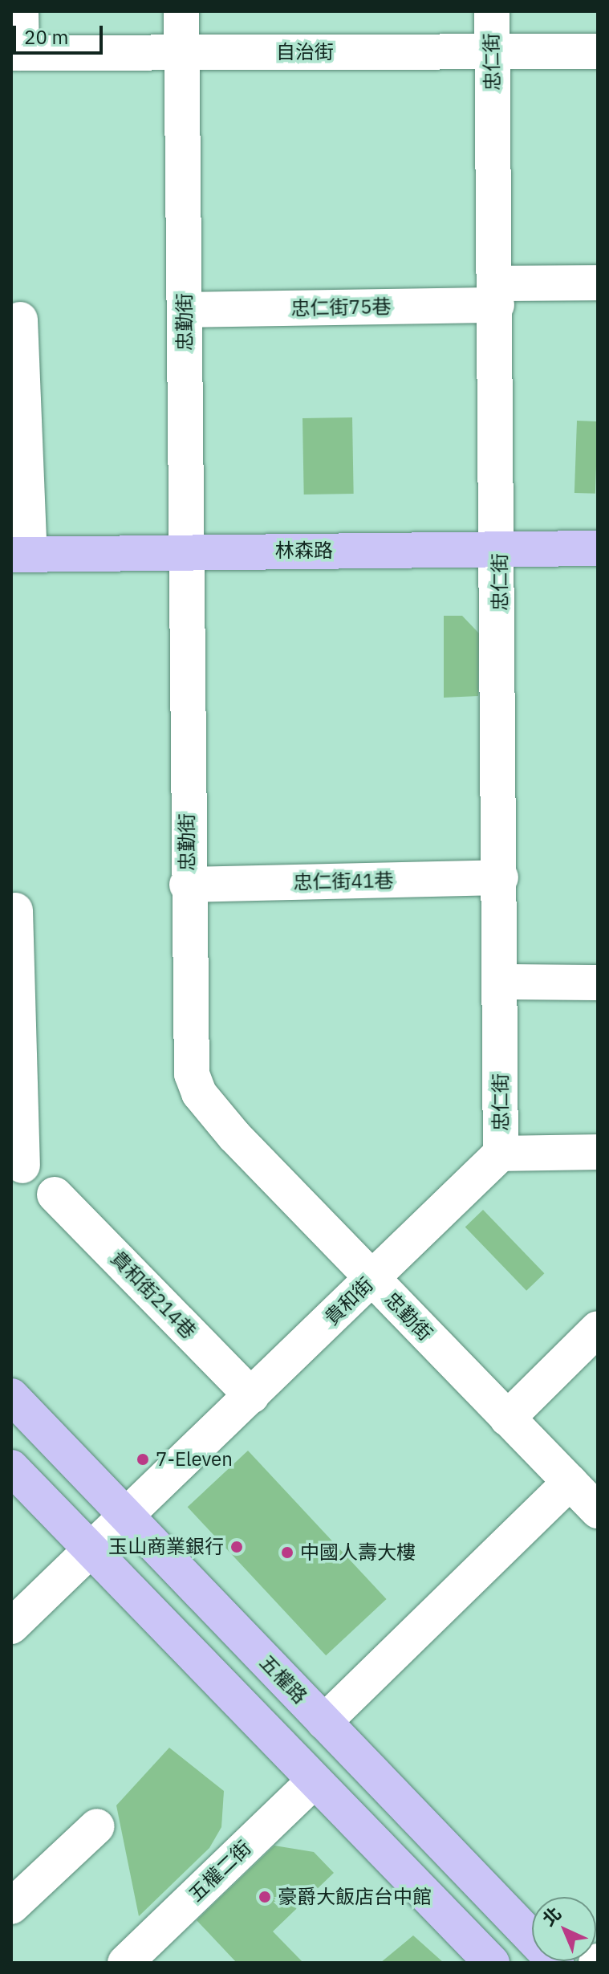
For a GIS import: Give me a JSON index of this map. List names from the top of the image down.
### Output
{
  "streets": {
    "main road": ["林森路", "五權路"],
    "street": [
      "自治街",
      "忠仁街",
      "忠仁街75巷",
      "忠勤街",
      "忠仁街41巷",
      "貴和街214巷",
      "貴和街",
      "五權二街"
    ]
  },
  "crossings": [
    ["自治街", "忠仁街"],
    ["自治街", "忠勤街"],
    ["忠仁街", "忠仁街75巷"],
    ["忠仁街", "林森路"],
    ["忠仁街", "忠仁街41巷"],
    ["忠仁街", "貴和街"],
    ["忠仁街75巷", "忠勤街"],
    ["忠勤街", "林森路"],
    ["忠勤街", "忠仁街41巷"],
    ["忠勤街", "貴和街"],
    ["貴和街214巷", "貴和街"],
    ["貴和街", "五權路"]
  ],
  "places": [
    "7-Eleven",
    "玉山商業銀行",
    "中國人壽大樓",
    "豪爵大飯店台中館"
  ],
  "scale_bar": "20 m",
  "north": "top left"
}
